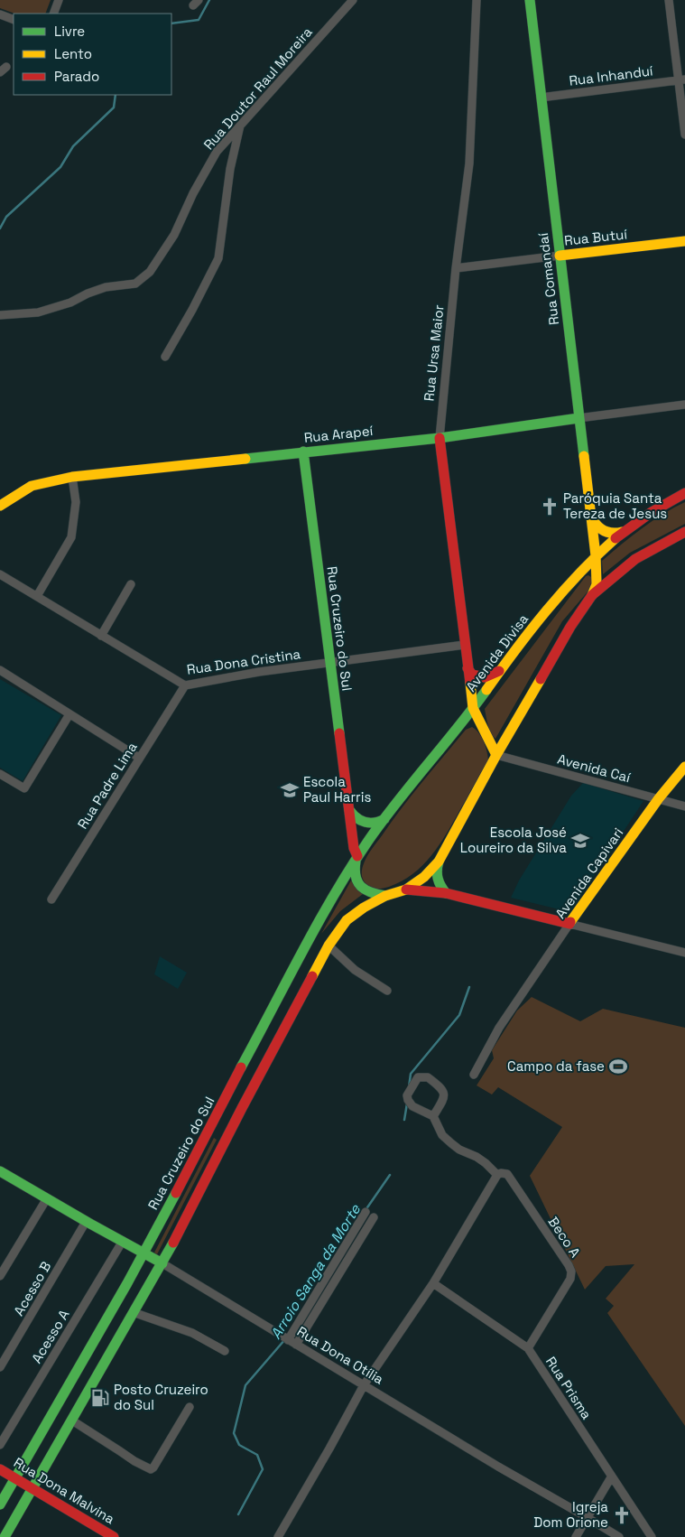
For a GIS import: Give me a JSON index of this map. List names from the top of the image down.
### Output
{
  "streets": {
    "street": [
      "Rua Inhanduí",
      "Rua Doutor Raul Moreira",
      "Rua Butuí",
      "Rua Comandaí",
      "Rua Ursa Maior",
      "Rua Arapeí",
      "Rua Cruzeiro do Sul",
      "Avenida Divisa",
      "Rua Dona Cristina",
      "Avenida Caí",
      "Rua Padre Lima",
      "Avenida Capivari",
      "Beco A",
      "Acesso B",
      "Acesso A",
      "Rua Dona Otília",
      "Rua Prisma",
      "Rua Dona Malvina"
    ]
  },
  "crossings": [
    ["Rua Inhanduí", "Rua Comandaí"],
    ["Rua Butuí", "Rua Comandaí"],
    ["Rua Butuí", "Rua Ursa Maior"],
    ["Rua Comandaí", "Rua Arapeí"],
    ["Rua Comandaí", "Avenida Divisa"],
    ["Rua Ursa Maior", "Rua Arapeí"],
    ["Rua Ursa Maior", "Avenida Divisa"],
    ["Rua Ursa Maior", "Rua Dona Cristina"],
    ["Rua Ursa Maior", "Avenida Caí"],
    ["Rua Arapeí", "Rua Cruzeiro do Sul"],
    ["Rua Cruzeiro do Sul", "Avenida Divisa"],
    ["Rua Cruzeiro do Sul", "Rua Dona Cristina"],
    ["Rua Cruzeiro do Sul", "Rua Dona Otília"],
    ["Rua Cruzeiro do Sul", "Rua Dona Malvina"],
    ["Rua Dona Cristina", "Rua Padre Lima"],
    ["Avenida Caí", "Avenida Capivari"],
    ["Beco A", "Rua Prisma"],
    ["Acesso B", "Rua Dona Otília"],
    ["Acesso A", "Rua Dona Otília"]
  ],
  "water": ["Arroio Sanga da Morte"],
  "places": {
    "church": ["Paróquia Santa Tereza de Jesus", "Igreja Dom Orione"],
    "school or university": ["Escola Paul Harris", "Escola José Loureiro da Silva"],
    "sports": ["Campo da fase"],
    "fuel station": ["Posto Cruzeiro do Sul"]
  },
  "legend": ["Livre", "Lento", "Parado"]
}
